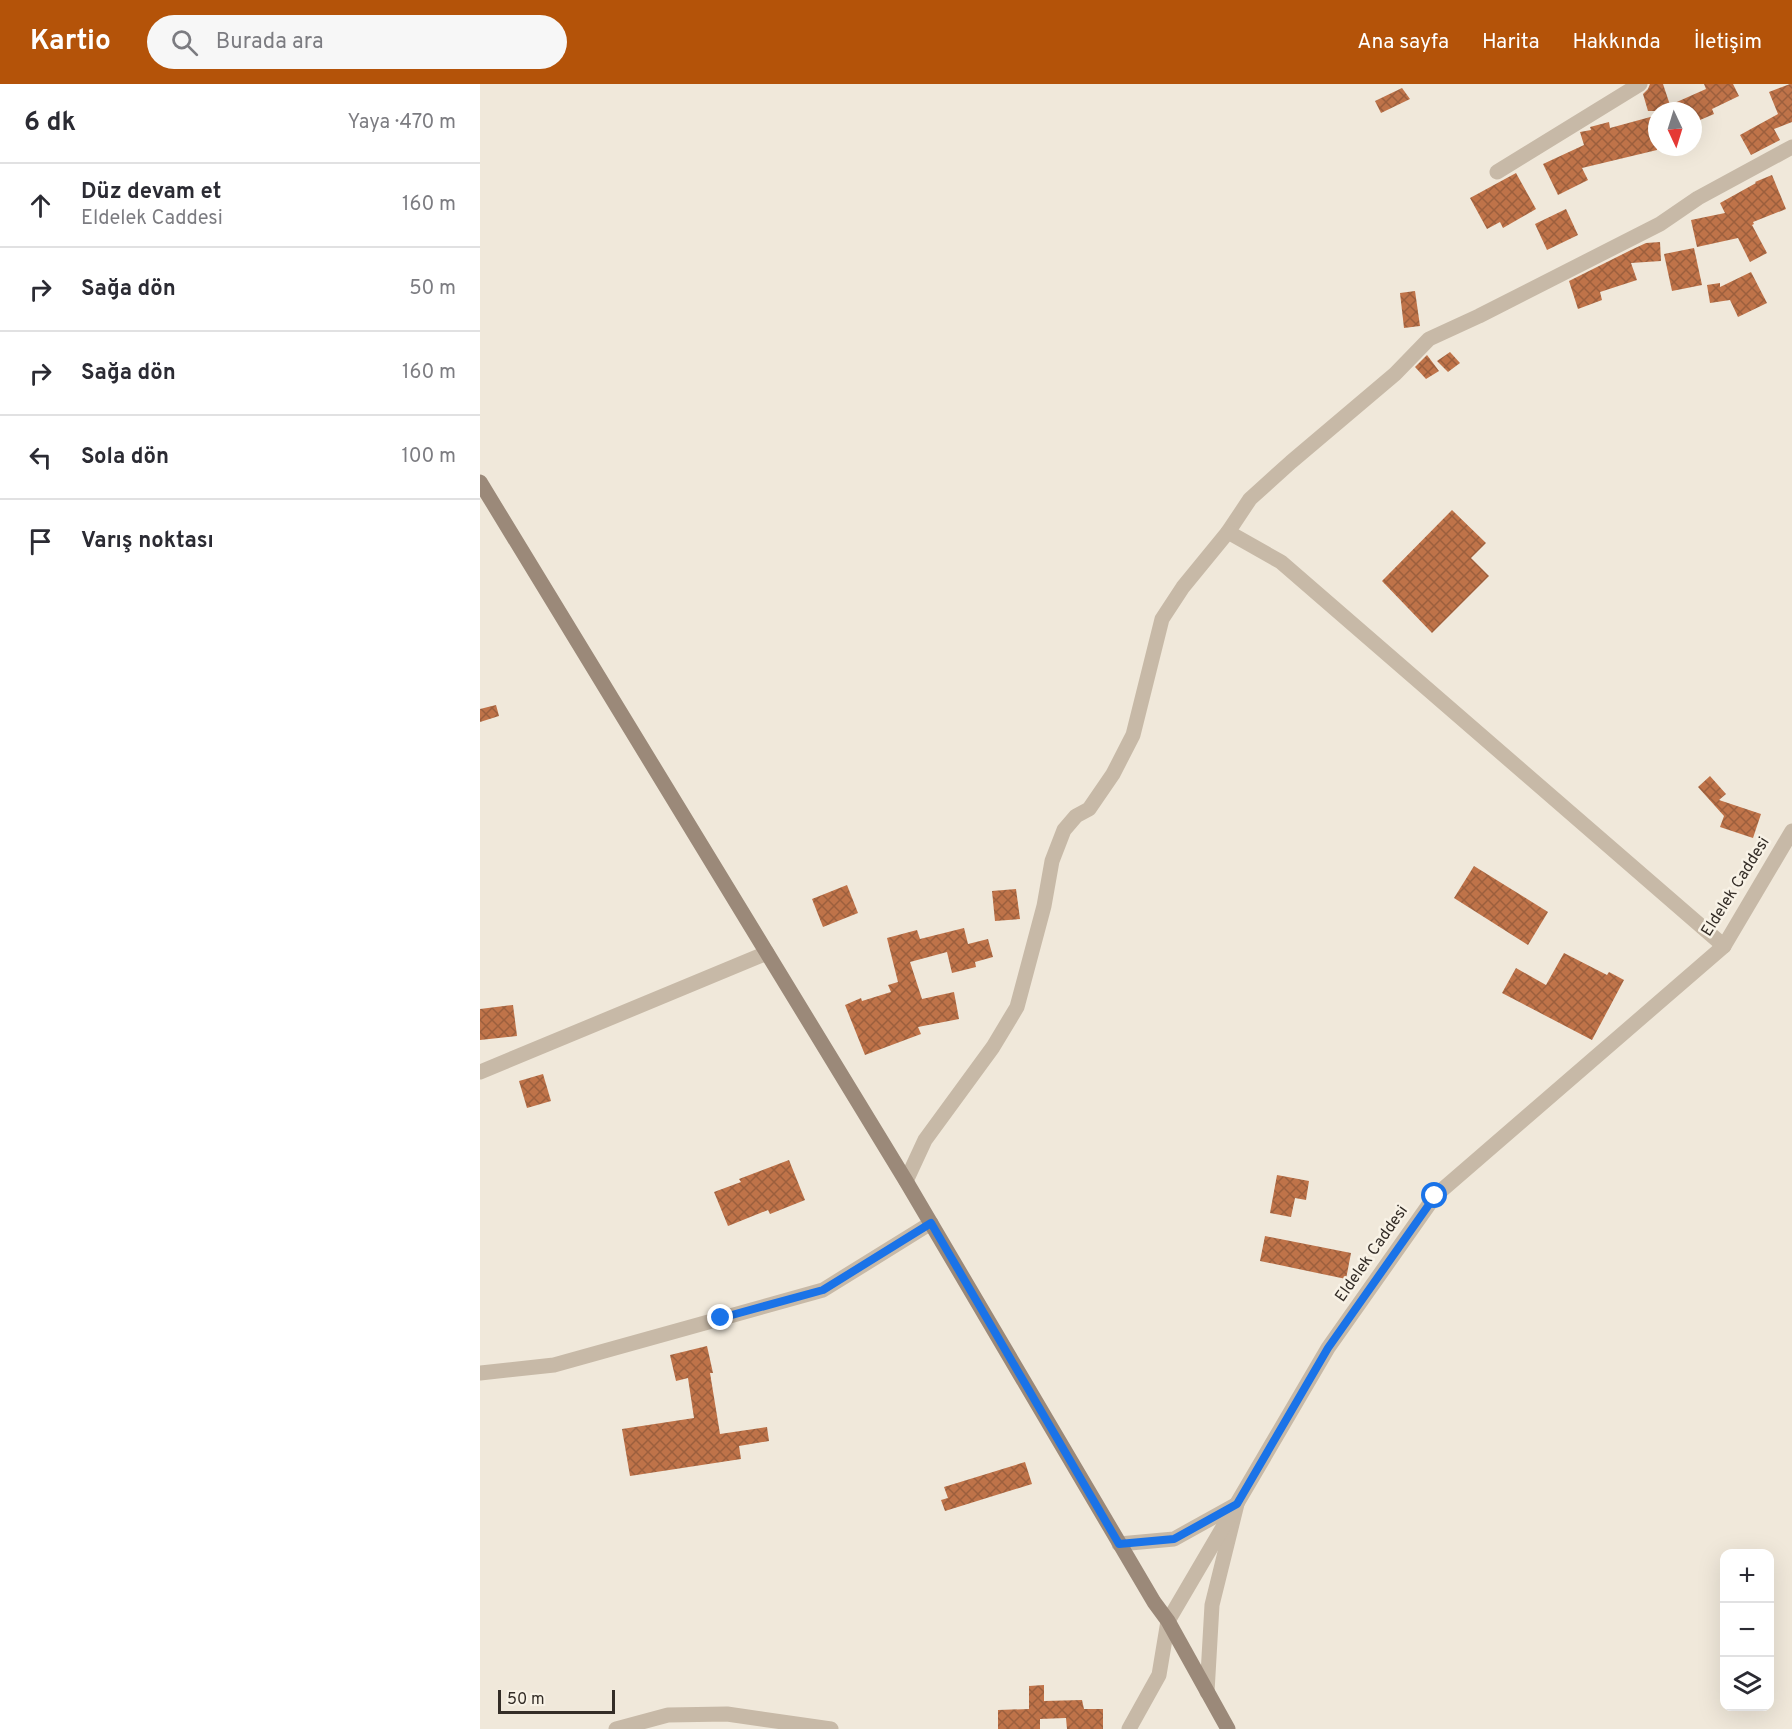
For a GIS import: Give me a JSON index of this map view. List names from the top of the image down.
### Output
{
  "streets": {
    "street": ["Eldelek Caddesi"]
  },
  "scale_bar": "50 m",
  "north": "bottom",
  "page": {
    "header": "Kartio",
    "search": "Burada ara",
    "nav": [
      "Ana sayfa",
      "Harita",
      "Hakkında",
      "İletişim"
    ],
    "heading": ["6 dk", "Yaya · 470 m"],
    "list": [
      ["Düz devam et", "Eldelek Caddesi", "160 m"],
      ["Sağa dön", "50 m"],
      ["Sağa dön", "160 m"],
      ["Sola dön", "100 m"],
      "Varış noktası"
    ],
    "map_buttons": ["+", "−"],
    "scale": "50 m"
  }
}
